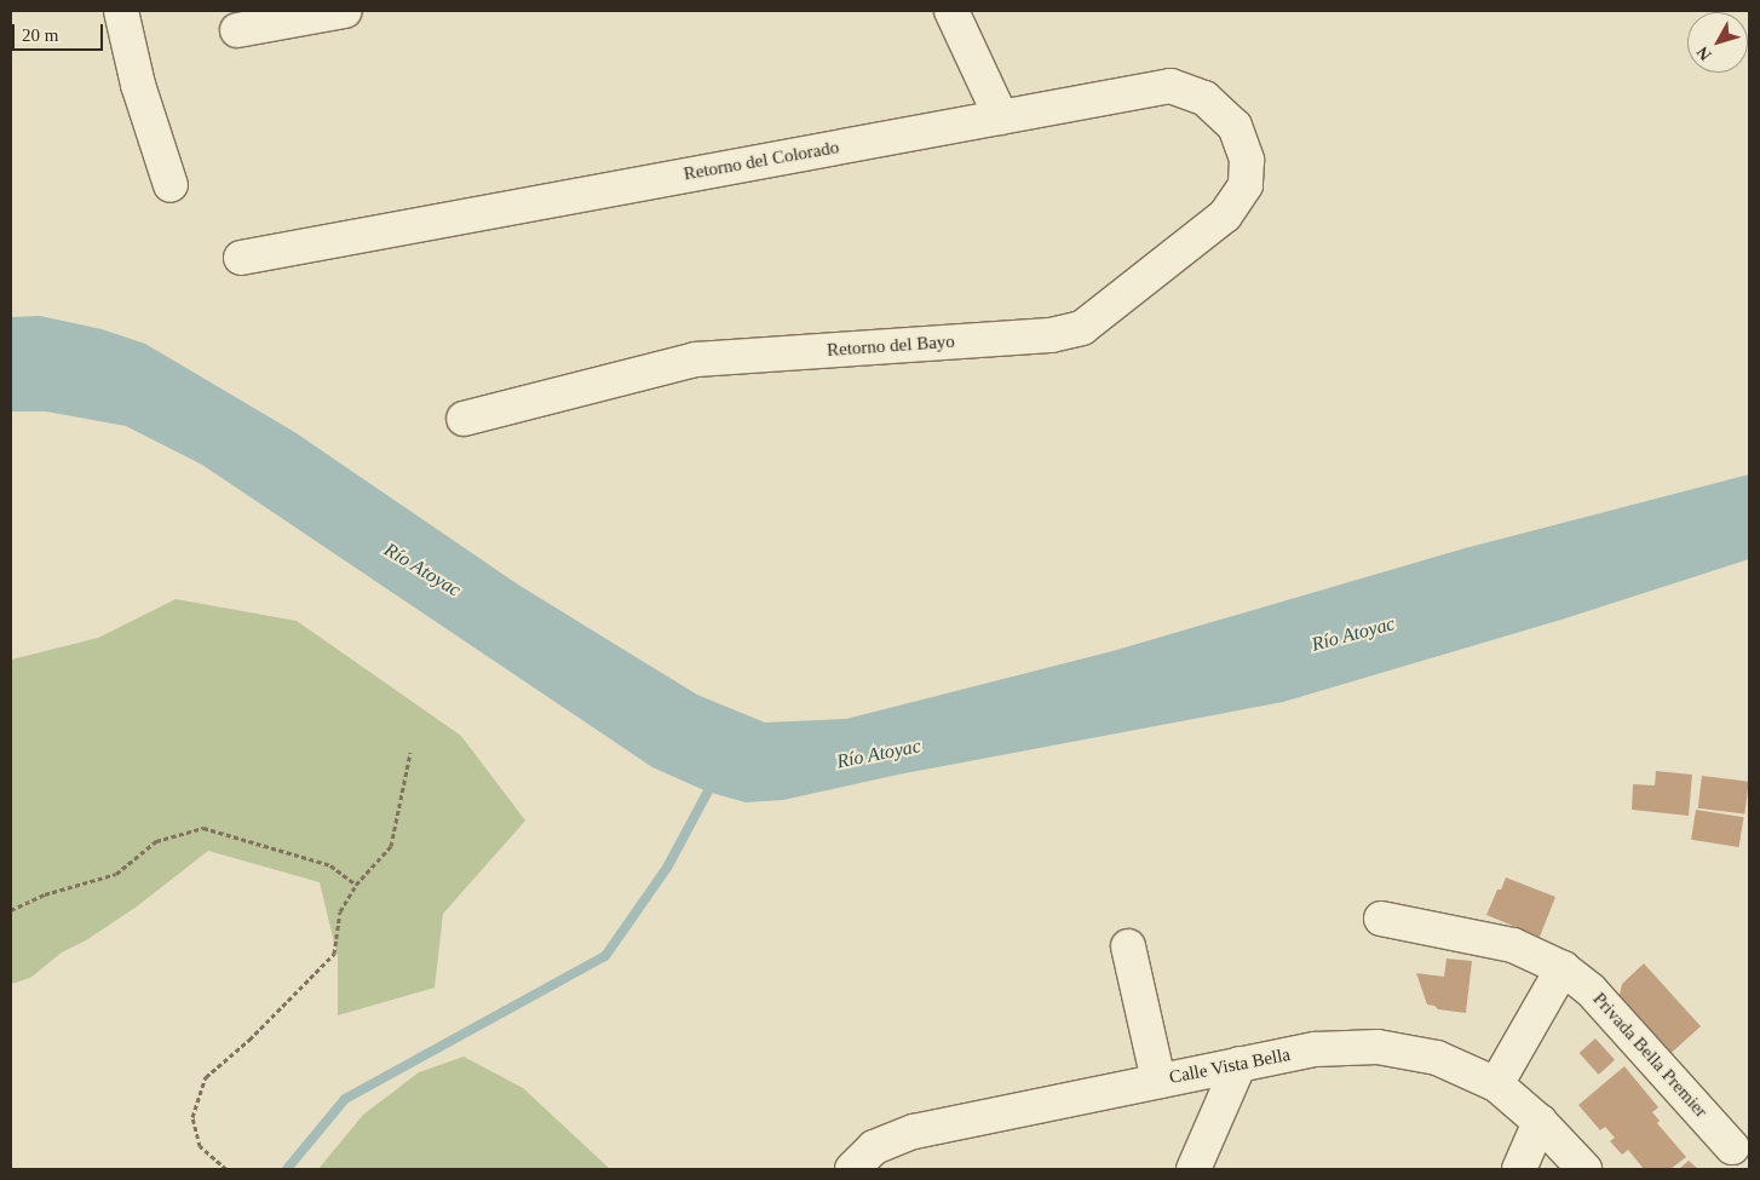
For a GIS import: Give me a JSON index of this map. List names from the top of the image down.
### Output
{
  "streets": {
    "street": [
      "Retorno del Colorado",
      "Retorno del Bayo",
      "Privada Bella Premier",
      "Calle Vista Bella"
    ]
  },
  "crossings": [
    ["Retorno del Colorado", "Retorno del Bayo"]
  ],
  "water": ["Río Atoyac"],
  "scale_bar": "20 m",
  "north": "bottom left"
}
